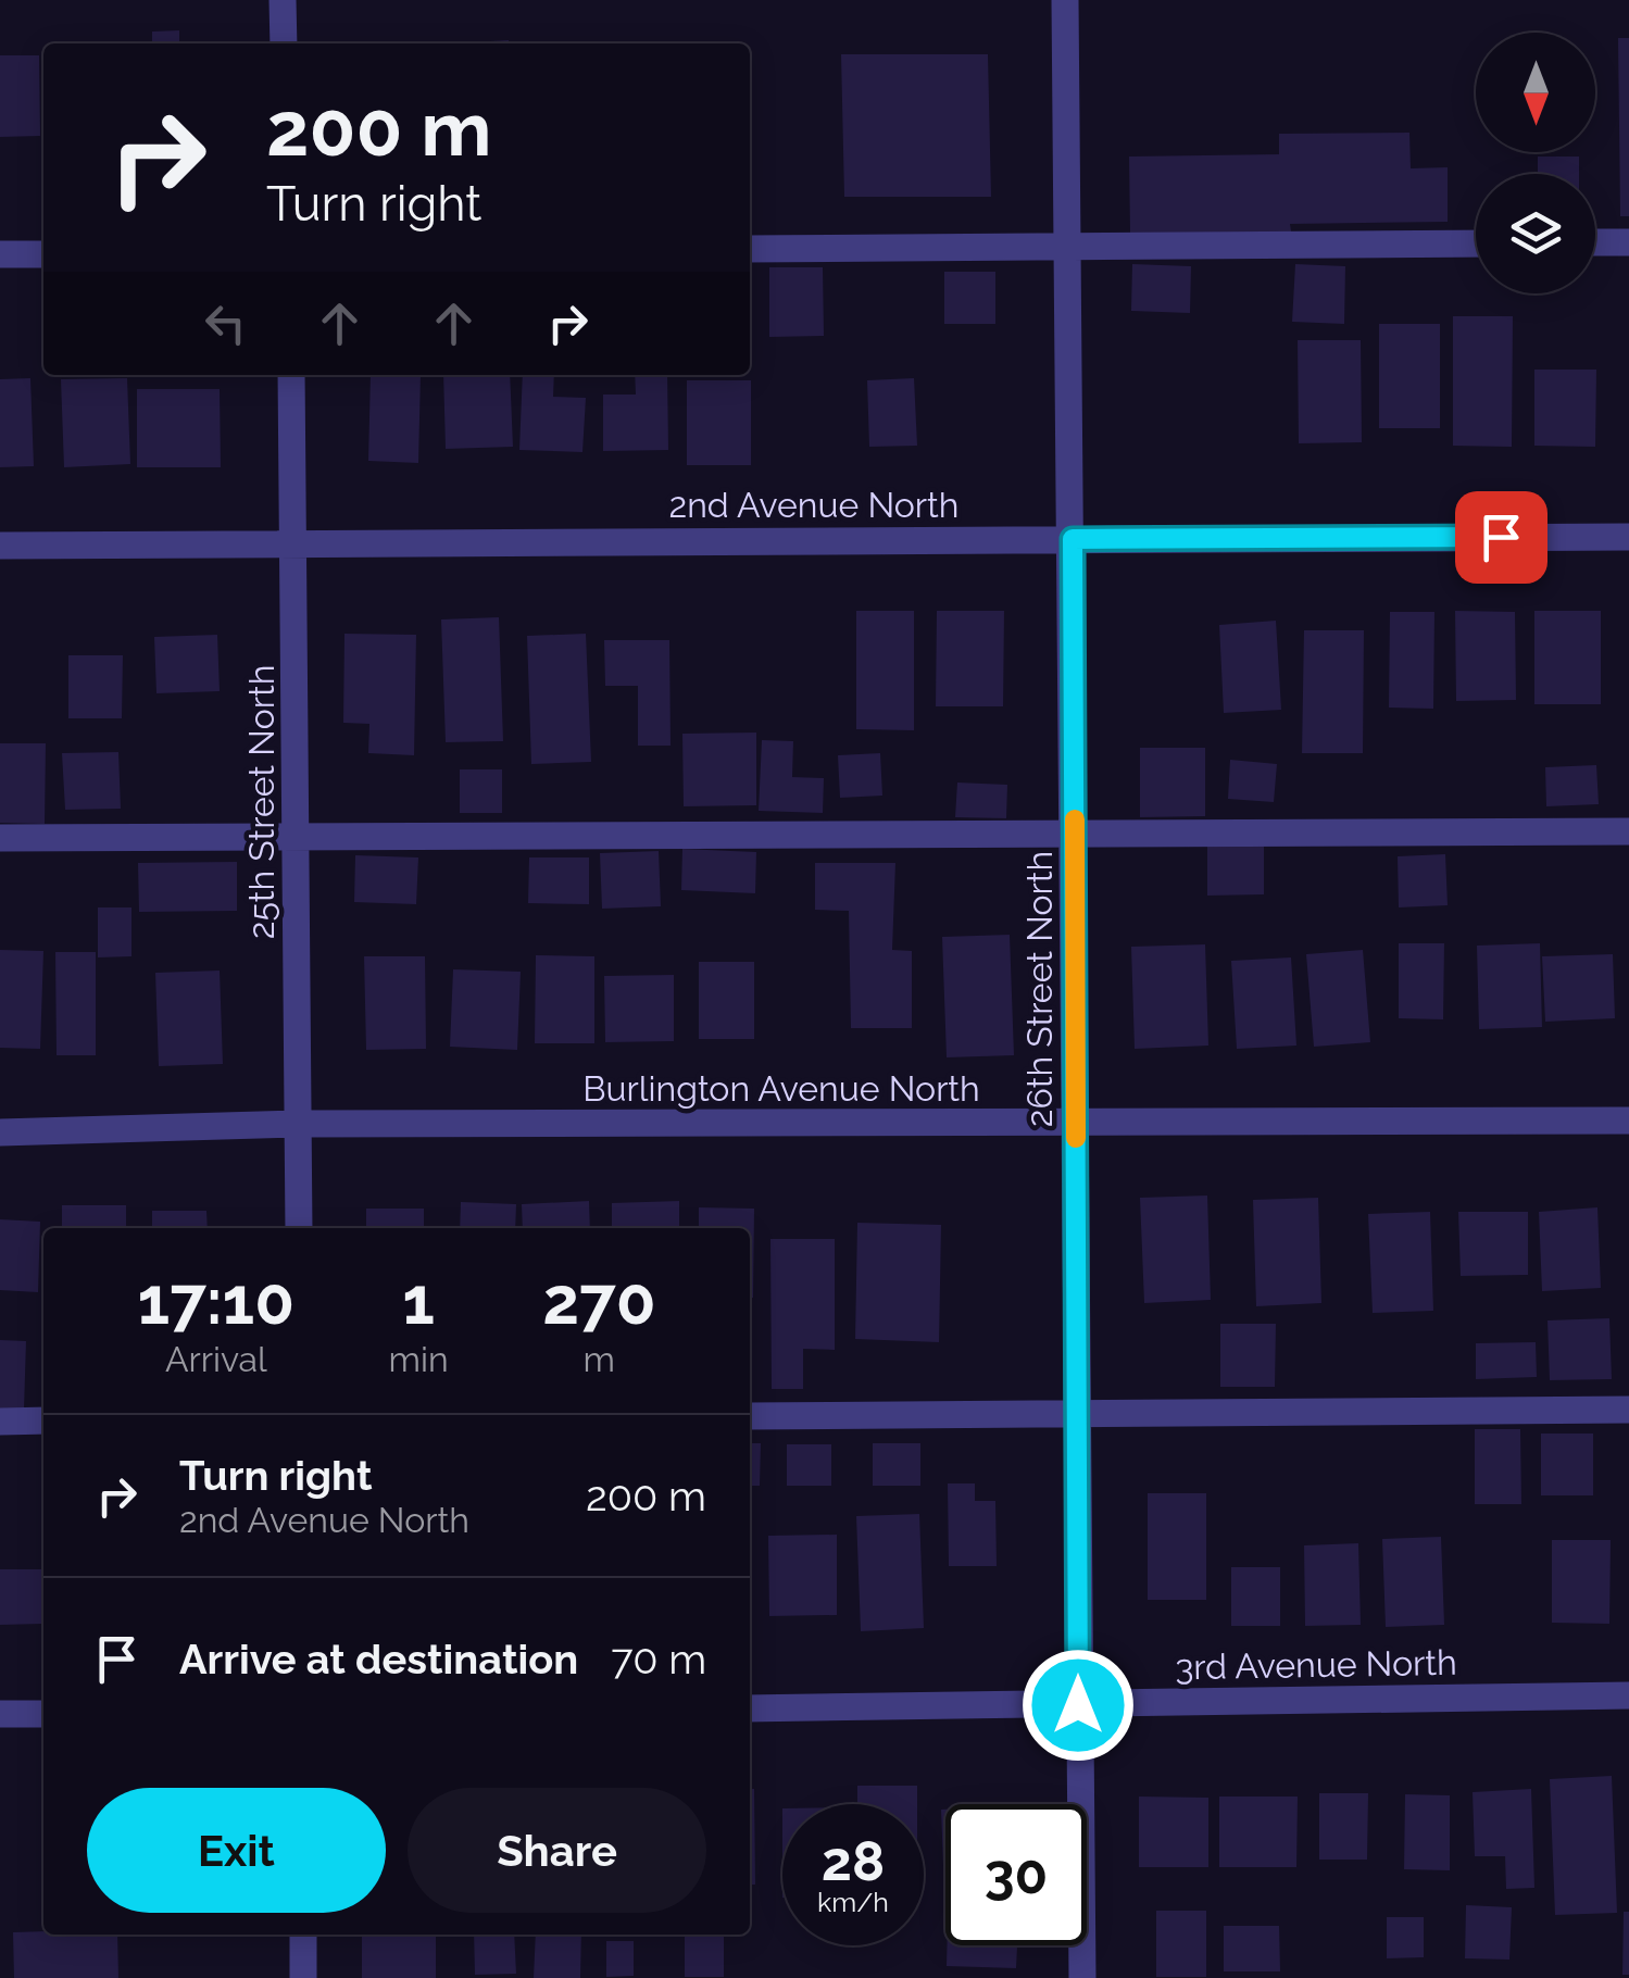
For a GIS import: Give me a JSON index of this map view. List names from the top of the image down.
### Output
{
  "streets": {
    "street": [
      "2nd Avenue North",
      "25th Street North",
      "26th Street North",
      "Burlington Avenue North",
      "3rd Avenue North"
    ]
  },
  "crossings": [
    ["2nd Avenue North", "25th Street North"],
    ["2nd Avenue North", "26th Street North"],
    ["25th Street North", "Burlington Avenue North"],
    ["26th Street North", "Burlington Avenue North"],
    ["26th Street North", "3rd Avenue North"]
  ],
  "north": "bottom",
  "page": {
    "turn": ["200 m", "Turn right"],
    "eta": [
      "17:10",
      "Arrival",
      "1",
      "min",
      "270",
      "m"
    ],
    "list": [
      {
        "name": "Turn right",
        "note": "2nd Avenue North",
        "value": "200 m"
      },
      {
        "name": "Arrive at destination",
        "value": "70 m"
      }
    ],
    "buttons": ["Exit", "Share"],
    "speed": "28 km/h",
    "limit": "30"
  }
}
